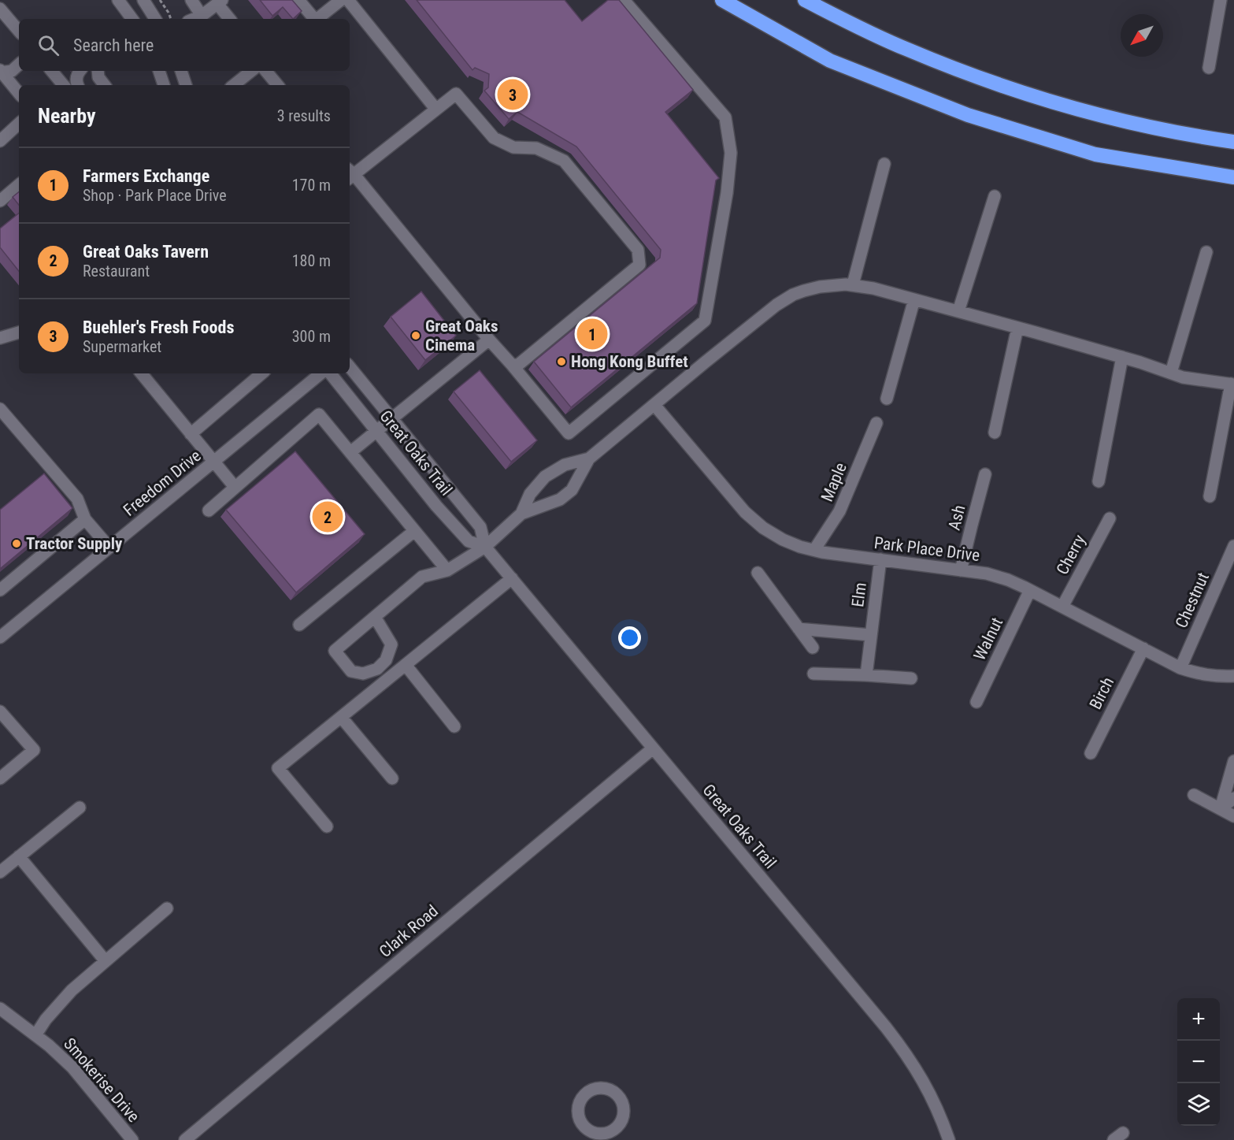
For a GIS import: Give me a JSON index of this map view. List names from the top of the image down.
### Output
{
  "streets": {
    "street": [
      "Great Oaks Trail",
      "Maple",
      "Freedom Drive",
      "Ash",
      "Park Place Drive",
      "Cherry",
      "Elm",
      "Chestnut",
      "Walnut",
      "Birch",
      "Clark Road",
      "Smokerise Drive"
    ]
  },
  "crossings": [
    ["Great Oaks Trail", "Clark Road"],
    ["Maple", "Park Place Drive"],
    ["Ash", "Park Place Drive"],
    ["Park Place Drive", "Cherry"],
    ["Park Place Drive", "Elm"],
    ["Park Place Drive", "Chestnut"],
    ["Park Place Drive", "Walnut"],
    ["Park Place Drive", "Birch"]
  ],
  "places": ["Great Oaks Cinema", "Hong Kong Buffet", "Tractor Supply"],
  "north": "bottom left",
  "page": {
    "search": "Search here",
    "pins": ["3", "1", "2"],
    "heading": ["Nearby", "3 results"],
    "list": [
      {
        "mark": "1",
        "name": "Farmers Exchange",
        "note": "Shop · Park Place Drive",
        "value": "170 m"
      },
      {
        "mark": "2",
        "name": "Great Oaks Tavern",
        "note": "Restaurant",
        "value": "180 m"
      },
      {
        "mark": "3",
        "name": "Buehler's Fresh Foods",
        "note": "Supermarket",
        "value": "300 m"
      }
    ],
    "map_buttons": ["+", "−"]
  }
}
